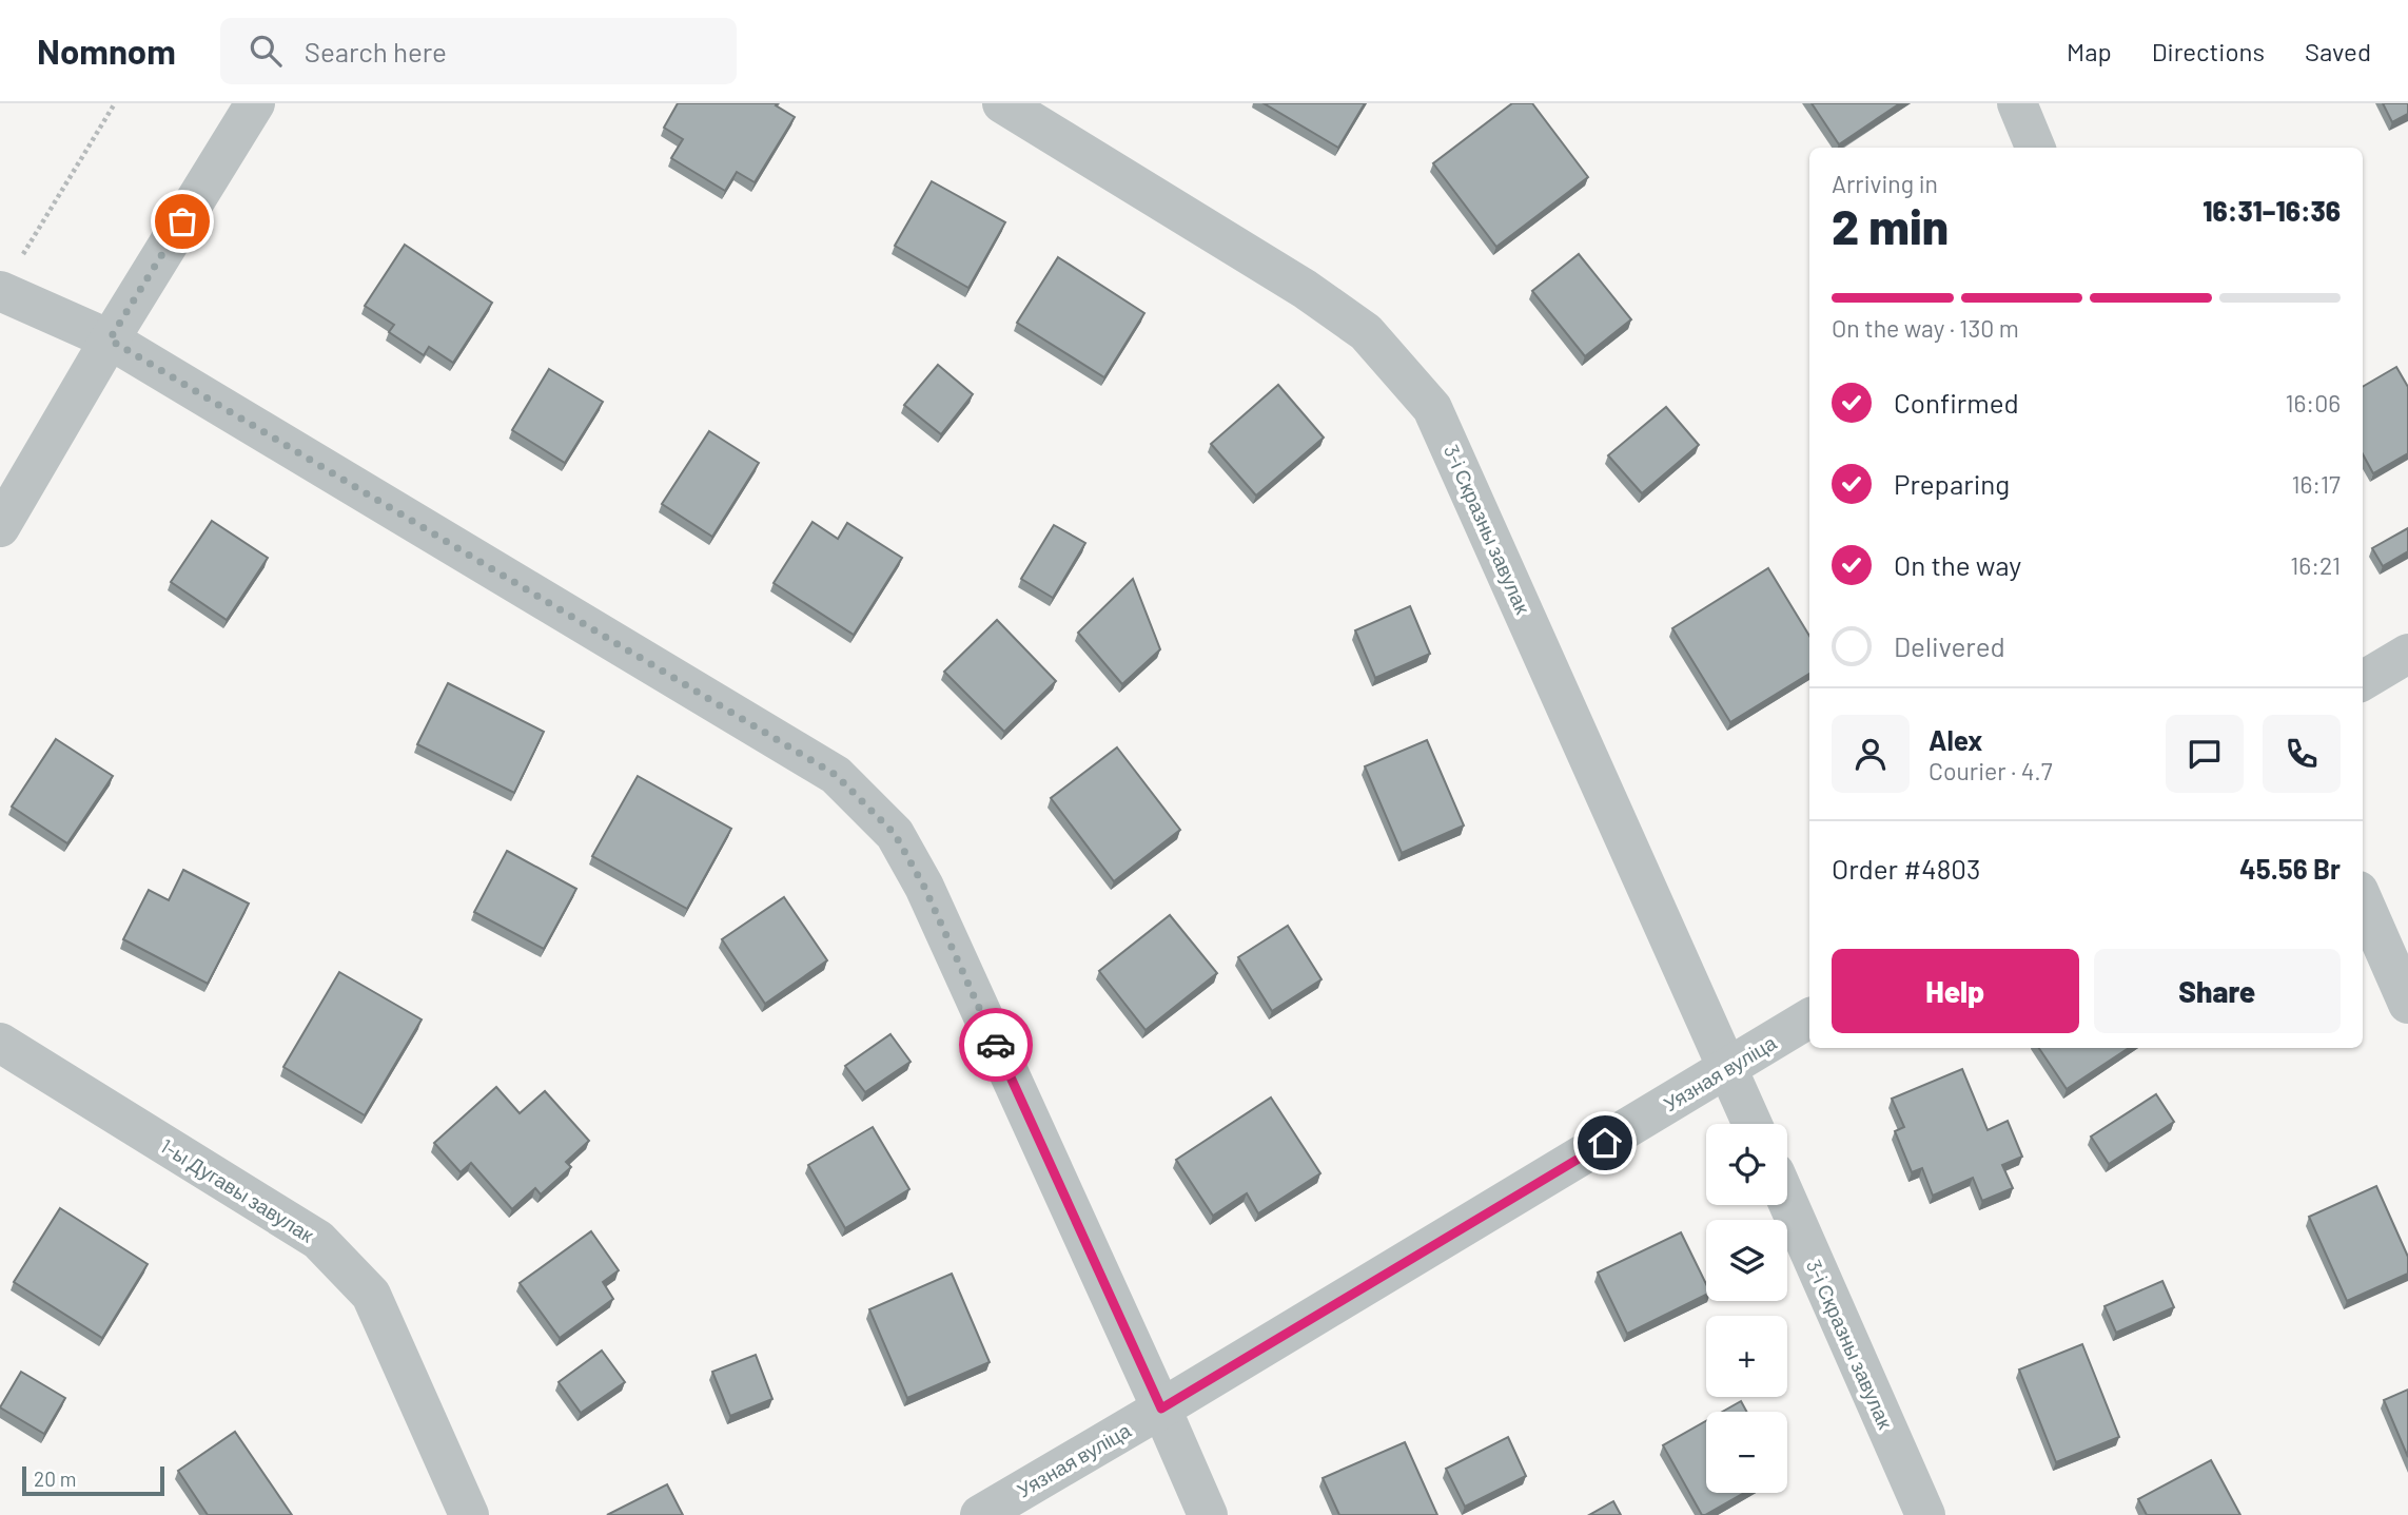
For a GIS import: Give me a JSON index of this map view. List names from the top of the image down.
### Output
{
  "streets": {
    "street": ["3-і Скразны завулак", "Уязная вуліца", "1-ы Дугавы завулак"]
  },
  "crossings": [
    ["3-і Скразны завулак", "Уязная вуліца"]
  ],
  "scale_bar": "20 m",
  "page": {
    "header": "Nomnom",
    "search": "Search here",
    "nav": ["Map", "Directions", "Saved"],
    "heading": ["2 min", "Arriving in", "16:31–16:36"],
    "panel": [
      "Alex",
      "Courier · 4.7",
      "Order #4803",
      "45.56 Br"
    ],
    "bar": "On the way · 130 m",
    "list": [
      ["Confirmed", "16:06"],
      ["Preparing", "16:17"],
      ["On the way", "16:21"],
      "Delivered"
    ],
    "buttons": ["Help", "Share"],
    "map_buttons": ["+", "−"],
    "scale": "20 m"
  }
}
